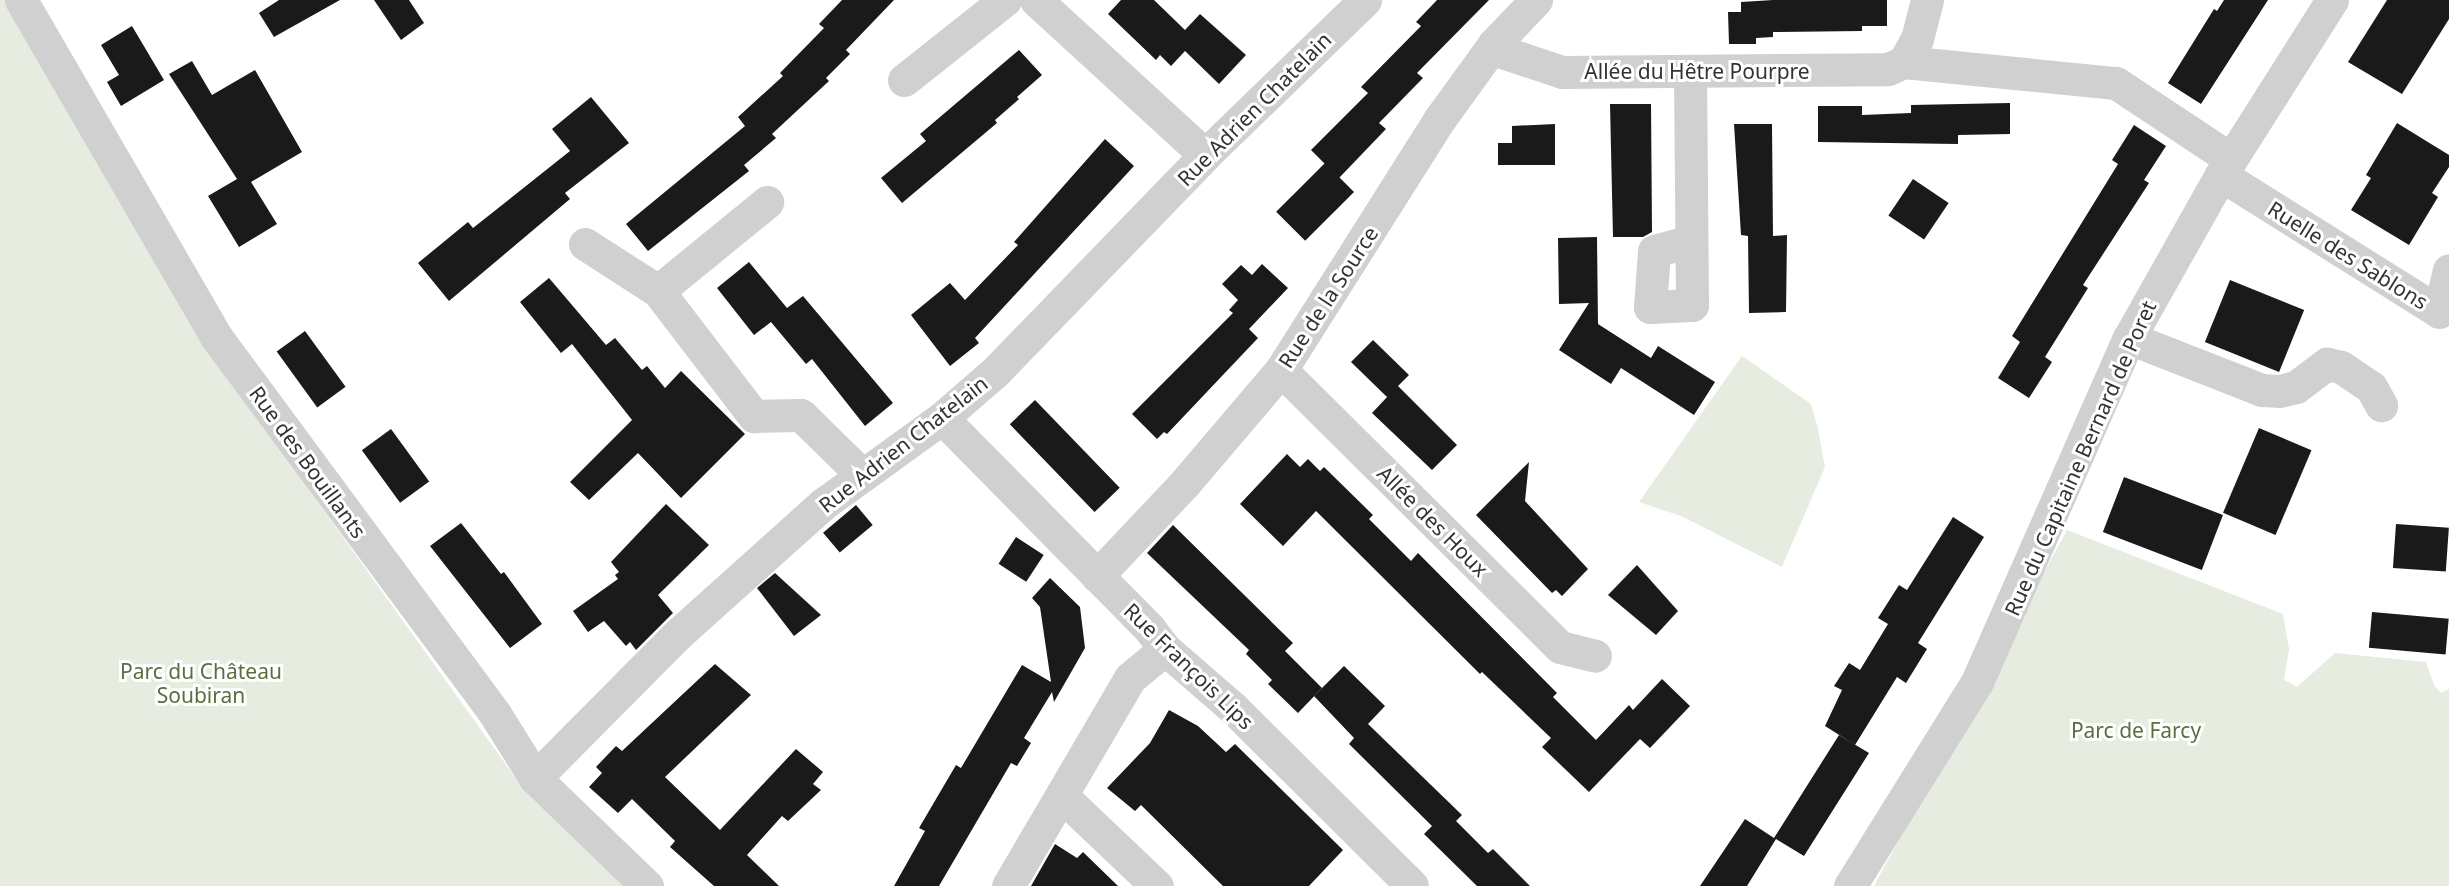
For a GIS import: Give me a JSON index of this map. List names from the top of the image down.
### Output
{
  "streets": {
    "street": [
      "Allée du Hêtre Pourpre",
      "Rue Adrien Chatelain",
      "Ruelle des Sablons",
      "Rue de la Source",
      "Rue du Capitaine Bernard de Poret",
      "Rue des Bouillants",
      "Allée des Houx",
      "Rue François Lips"
    ]
  },
  "crossings": [
    ["Allée du Hêtre Pourpre", "Ruelle des Sablons"],
    ["Allée du Hêtre Pourpre", "Rue de la Source"],
    ["Allée du Hêtre Pourpre", "Rue du Capitaine Bernard de Poret"],
    ["Rue Adrien Chatelain", "Rue des Bouillants"],
    ["Rue Adrien Chatelain", "Rue François Lips"],
    ["Ruelle des Sablons", "Rue du Capitaine Bernard de Poret"],
    ["Rue de la Source", "Allée des Houx"],
    ["Rue de la Source", "Rue François Lips"]
  ],
  "parks": ["Parc du Château Soubiran", "Parc de Farcy"]
}
